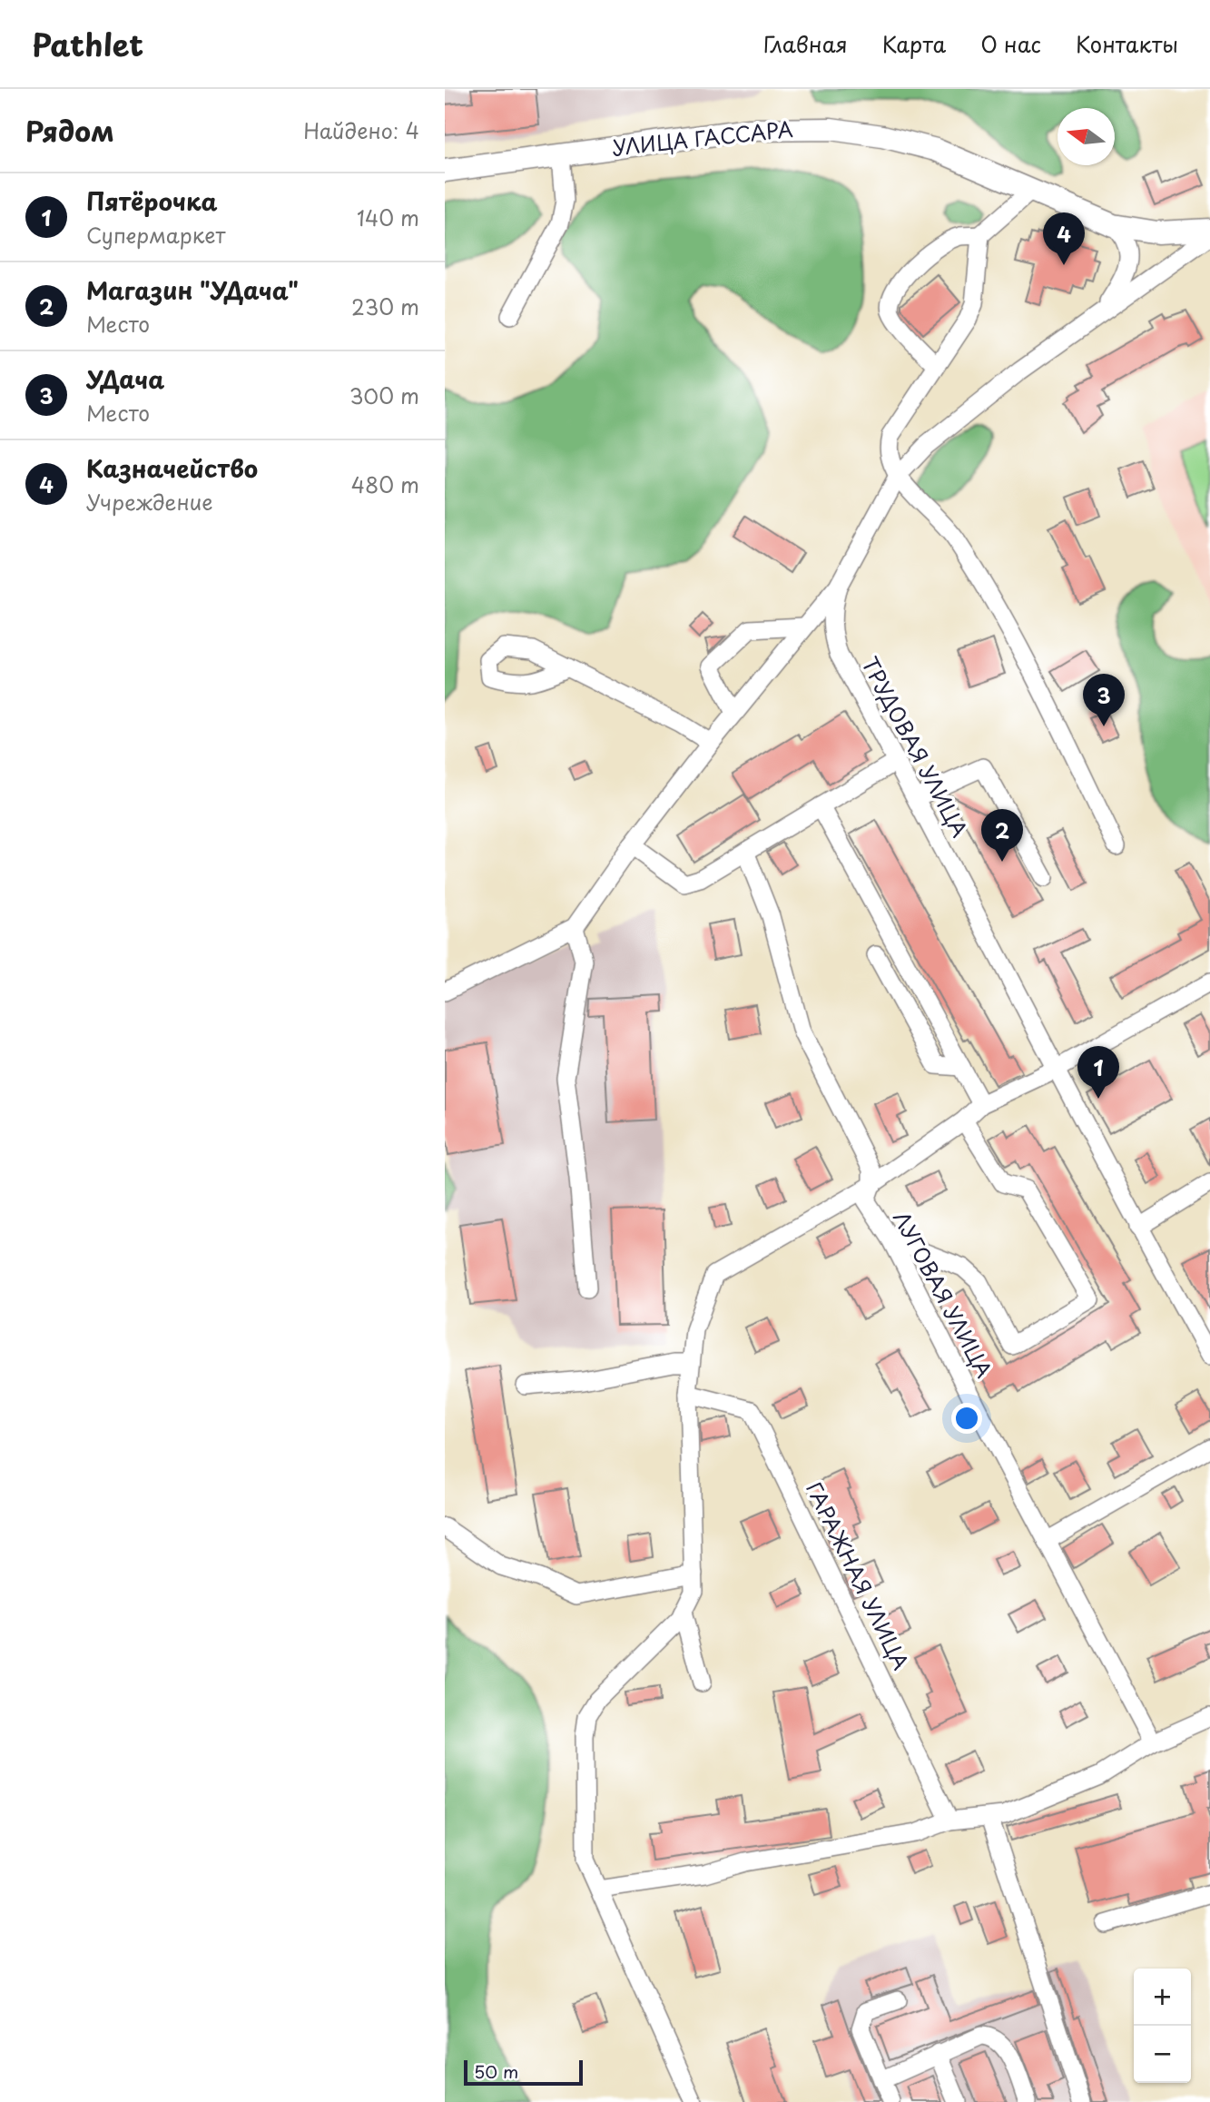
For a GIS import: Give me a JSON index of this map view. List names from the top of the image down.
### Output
{
  "streets": {
    "main road": ["УЛИЦА ГАССАРА"],
    "street": ["ТРУДОВАЯ УЛИЦА", "ЛУГОВАЯ УЛИЦА", "ГАРАЖНАЯ УЛИЦА"]
  },
  "scale_bar": "50 m",
  "north": "left",
  "page": {
    "header": "Pathlet",
    "nav": [
      "Главная",
      "Карта",
      "О нас",
      "Контакты"
    ],
    "heading": ["Рядом", "Найдено: 4"],
    "list": [
      {
        "mark": "1",
        "name": "Пятёрочка",
        "note": "Супермаркет",
        "value": "140 m"
      },
      {
        "mark": "2",
        "name": "Магазин \"УДача\"",
        "note": "Место",
        "value": "230 m"
      },
      {
        "mark": "3",
        "name": "УДача",
        "note": "Место",
        "value": "300 m"
      },
      {
        "mark": "4",
        "name": "Казначейство",
        "note": "Учреждение",
        "value": "480 m"
      }
    ],
    "pins": [
      "4",
      "3",
      "2",
      "1"
    ],
    "map_buttons": ["+", "−"],
    "scale": "50 m"
  }
}
